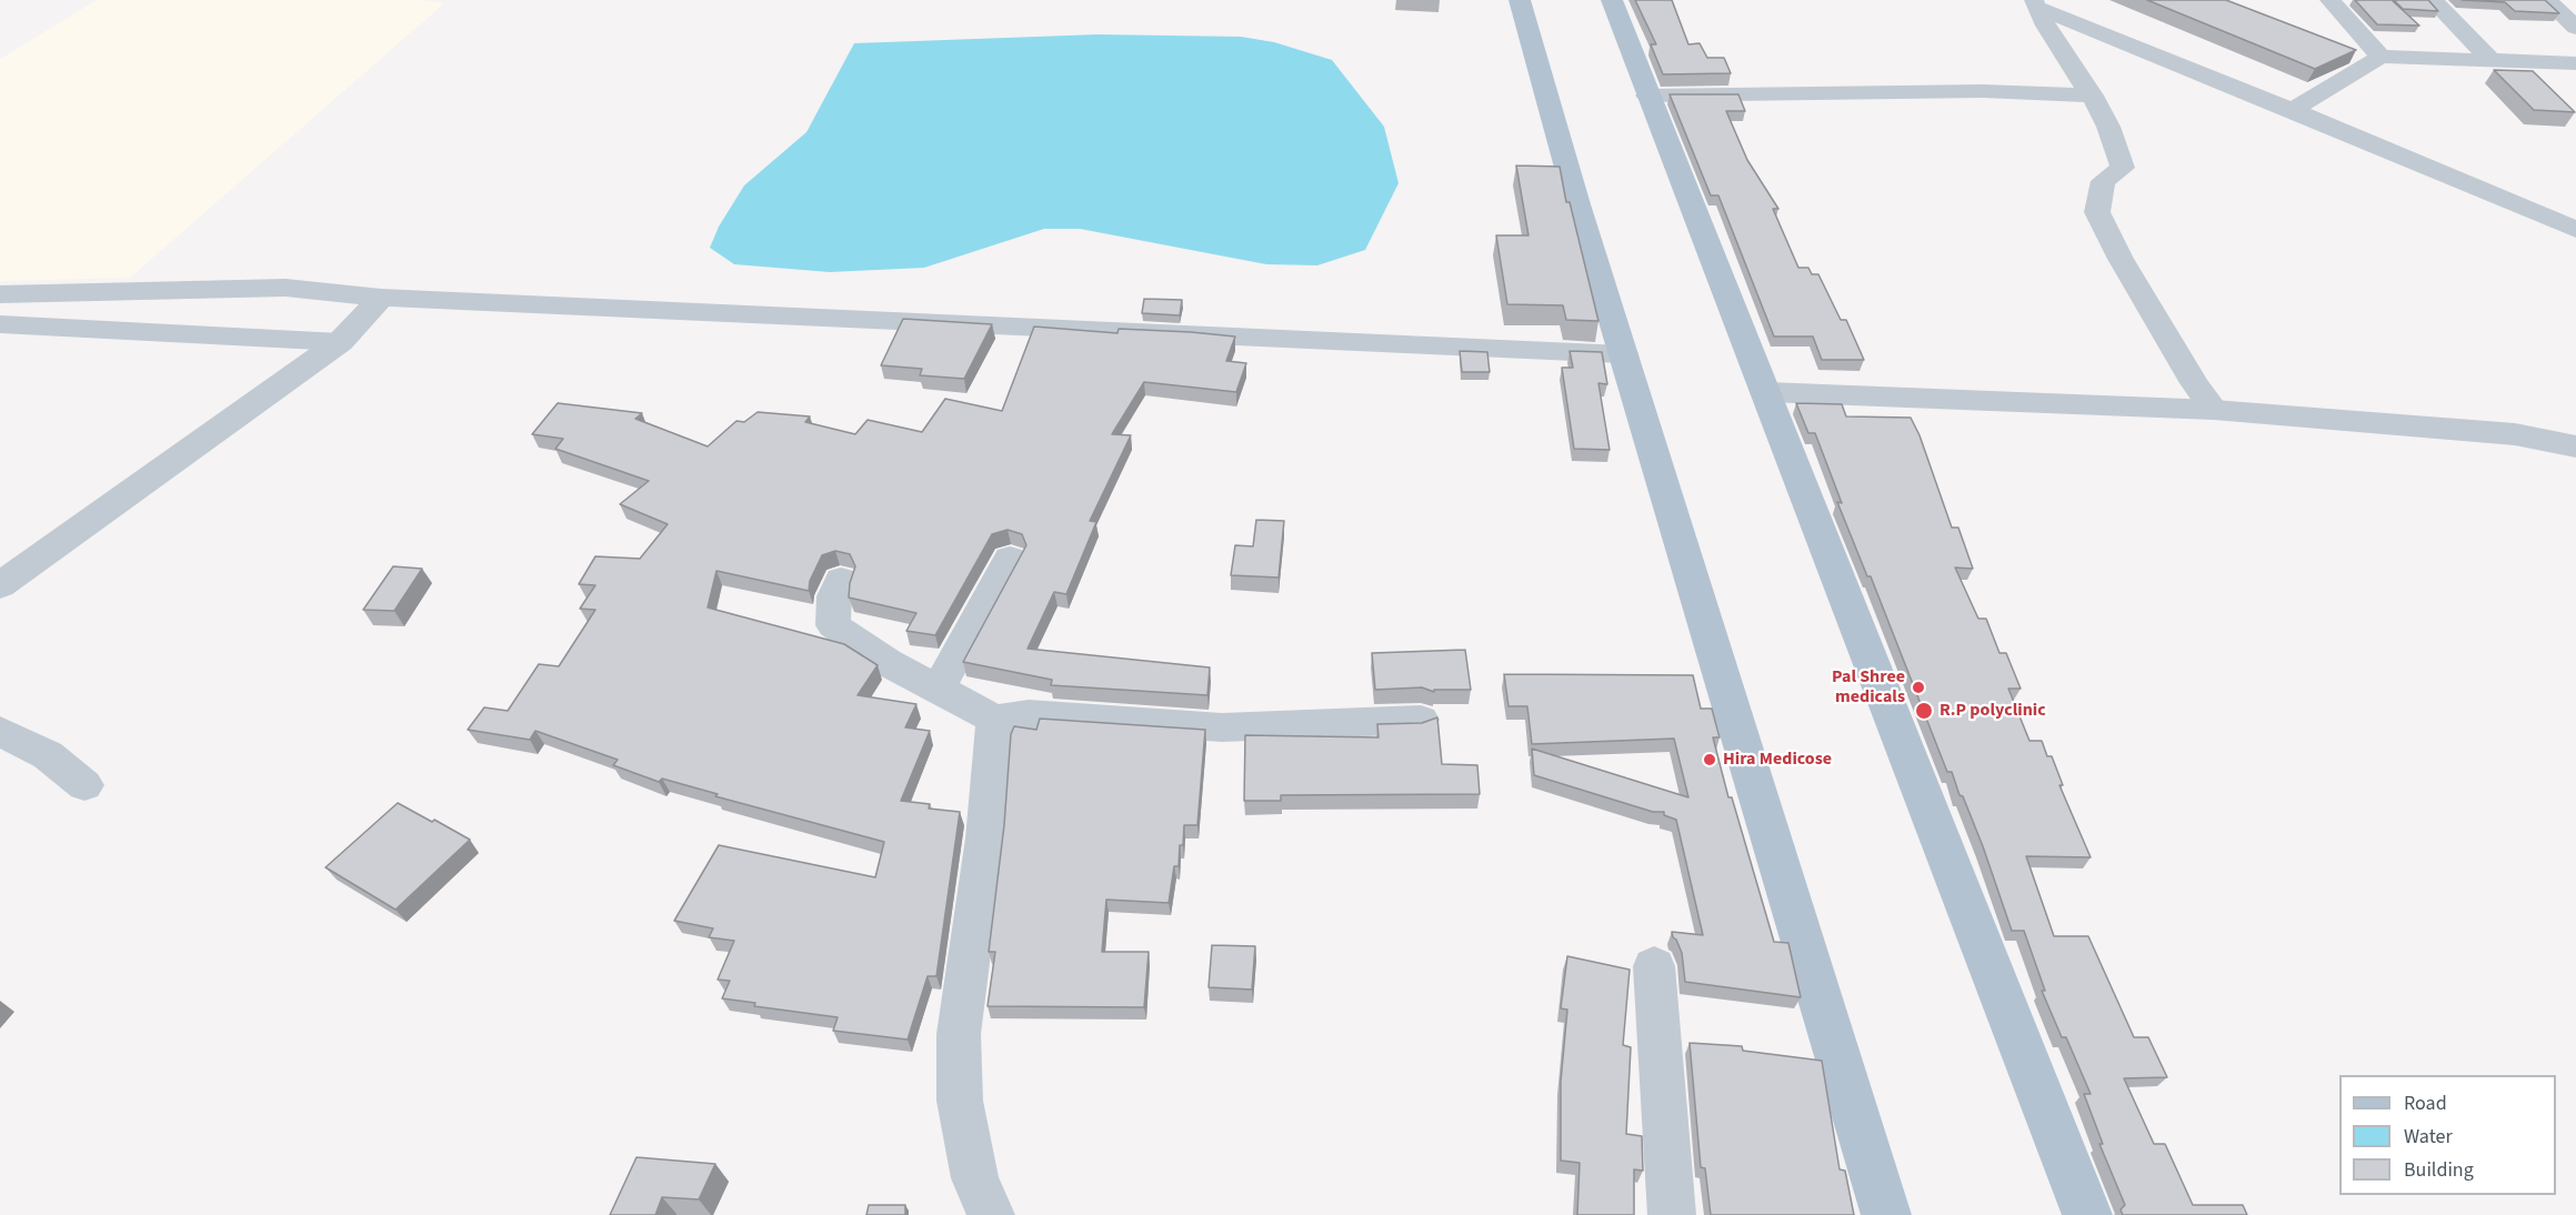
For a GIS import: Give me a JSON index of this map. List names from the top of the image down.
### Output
{
  "places": ["Pal Shree medicals", "R.P polyclinic", "Hira Medicose"],
  "legend": ["Road", "Water", "Building"]
}
